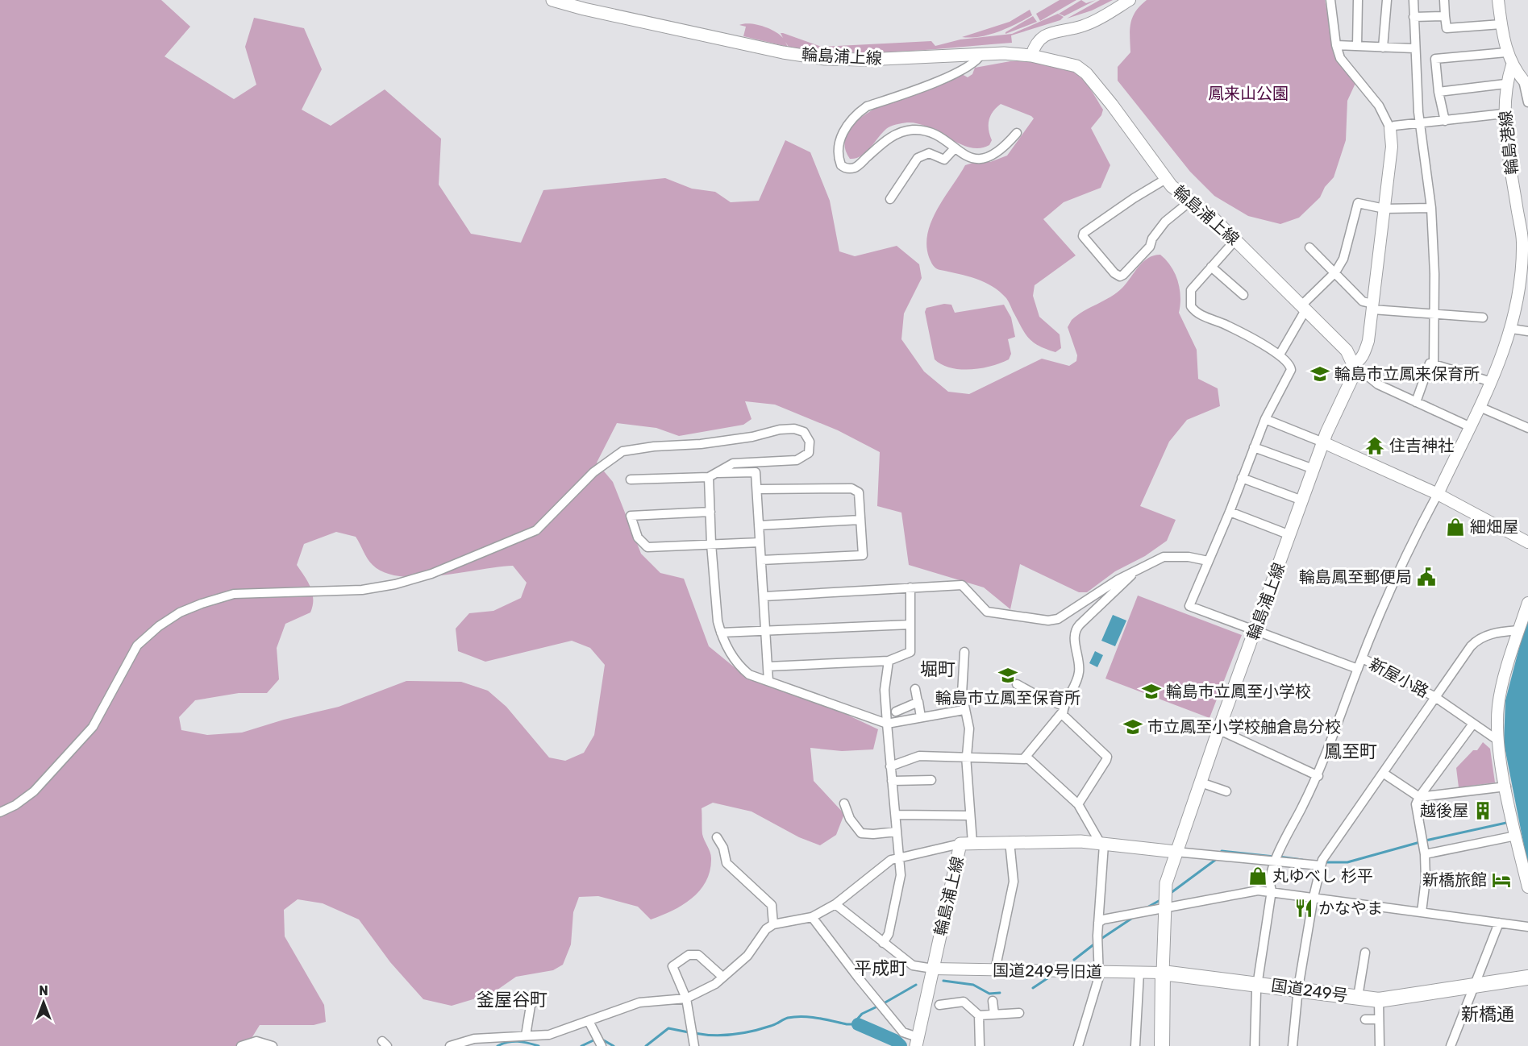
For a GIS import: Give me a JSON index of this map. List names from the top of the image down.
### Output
{
  "streets": {
    "highway": ["国道249号"],
    "main road": ["輪島浦上線"],
    "street": ["輪島港線", "新屋小路", "国道249号旧道"]
  },
  "crossings": [
    ["輪島浦上線", "国道249号旧道"],
    ["輪島浦上線", "国道249号"],
    ["国道249号旧道", "国道249号"]
  ],
  "districts": [
    "堀町",
    "鳳至町",
    "平成町",
    "釜屋谷町",
    "新橋通"
  ],
  "parks": ["鳳来山公園"],
  "places": {
    "school or university": [
      "輪島市立鳳来保育所",
      "輪島市立鳳至保育所",
      "輪島市立鳳至小学校",
      "市立鳳至小学校舳倉島分校"
    ],
    "temple": ["住吉神社"],
    "shop": ["細畑屋", "丸ゆべし 杉平"],
    "public building": ["輪島鳳至郵便局"],
    "building": ["越後屋"],
    "hotel": ["新橋旅館"],
    "restaurant": ["かなやま"]
  },
  "north": "top"
}
